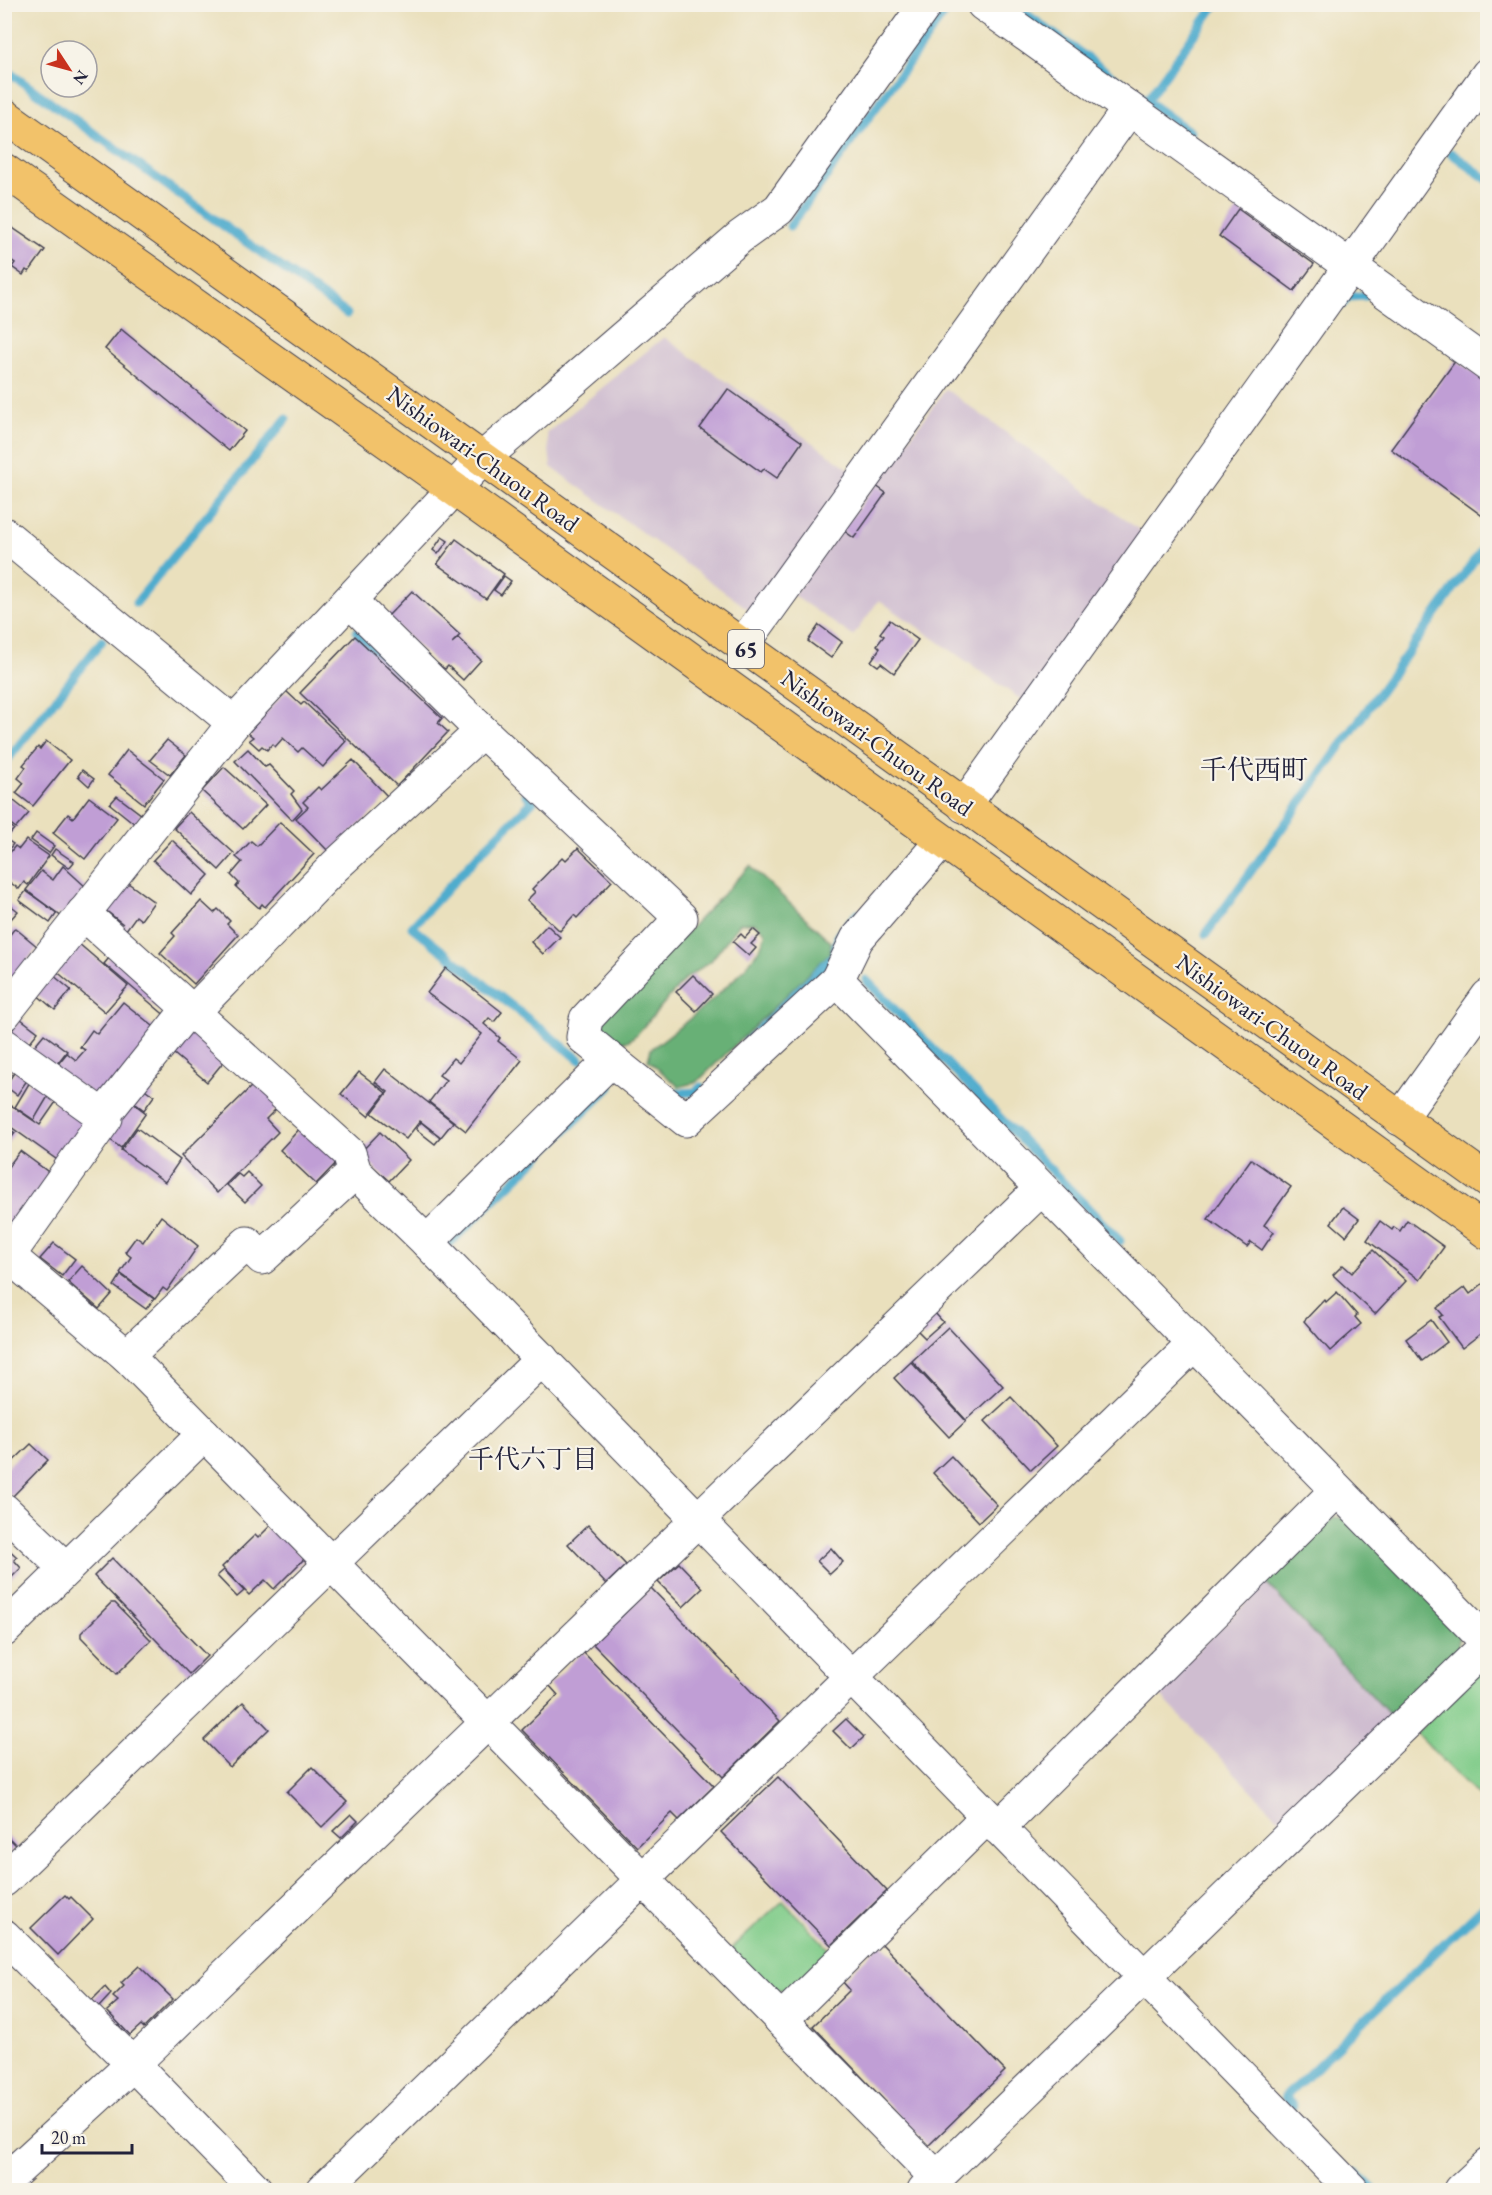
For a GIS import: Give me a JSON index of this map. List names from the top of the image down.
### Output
{
  "streets": {
    "main road": ["Nishiowari-Chuou Road", "65"]
  },
  "districts": ["千代西町", "千代六丁目"],
  "scale_bar": "20 m",
  "north": "bottom right"
}
